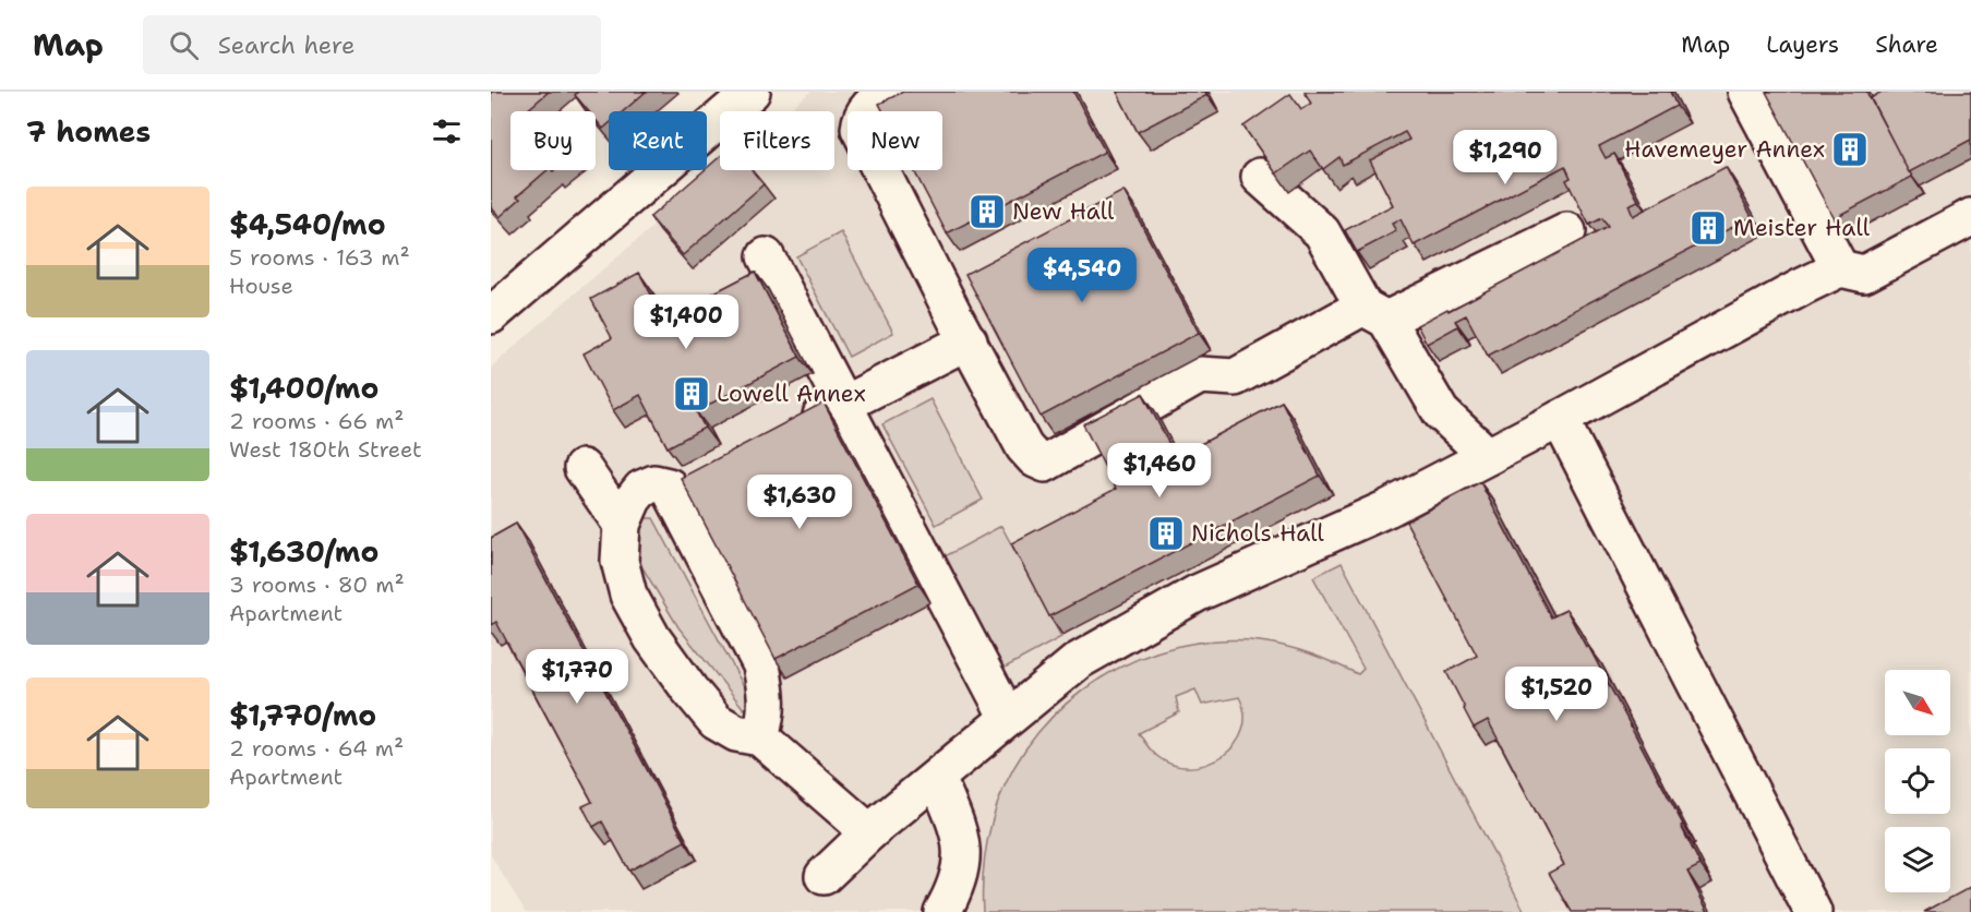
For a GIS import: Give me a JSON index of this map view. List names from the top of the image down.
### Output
{
  "places": {
    "building": [
      "Havemeyer Annex",
      "New Hall",
      "Meister Hall",
      "Lowell Annex",
      "Nichols Hall"
    ]
  },
  "north": "bottom right",
  "page": {
    "header": "Map",
    "search": "Search here",
    "nav": ["Map", "Layers", "Share"],
    "heading": "7 homes",
    "chip": [
      "Buy",
      "Rent",
      "Filters",
      "New"
    ],
    "price": [
      "$1,290",
      "$4,540",
      "$1,400",
      "$1,460",
      "$1,630",
      "$1,770",
      "$1,520"
    ],
    "list": [
      {
        "name": "$4,540/mo",
        "note": "5 rooms · 163 m² · House"
      },
      {
        "name": "$1,400/mo",
        "note": "2 rooms · 66 m² · West 180th Street"
      },
      {
        "name": "$1,630/mo",
        "note": "3 rooms · 80 m² · Apartment"
      },
      {
        "name": "$1,770/mo",
        "note": "2 rooms · 64 m² · Apartment"
      }
    ]
  }
}
